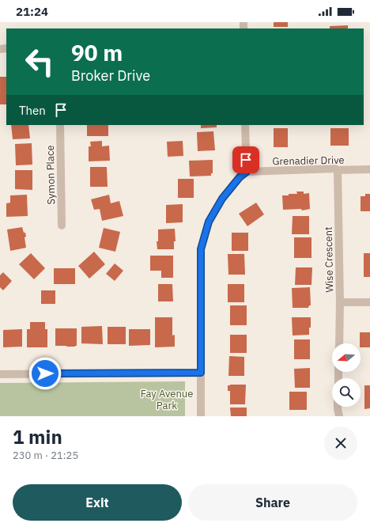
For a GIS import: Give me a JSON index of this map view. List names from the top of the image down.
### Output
{
  "streets": {
    "street": ["Grenadier Drive", "Symon Place", "Wise Crescent"]
  },
  "crossings": [
    ["Grenadier Drive", "Wise Crescent"]
  ],
  "parks": ["Fay Avenue Park"],
  "north": "left",
  "page": {
    "status": "21:24",
    "turn": ["90 m", "Broker Drive"],
    "then": "Then",
    "heading": ["1 min", "230 m · 21:25"],
    "buttons": ["Exit", "Share"]
  }
}
